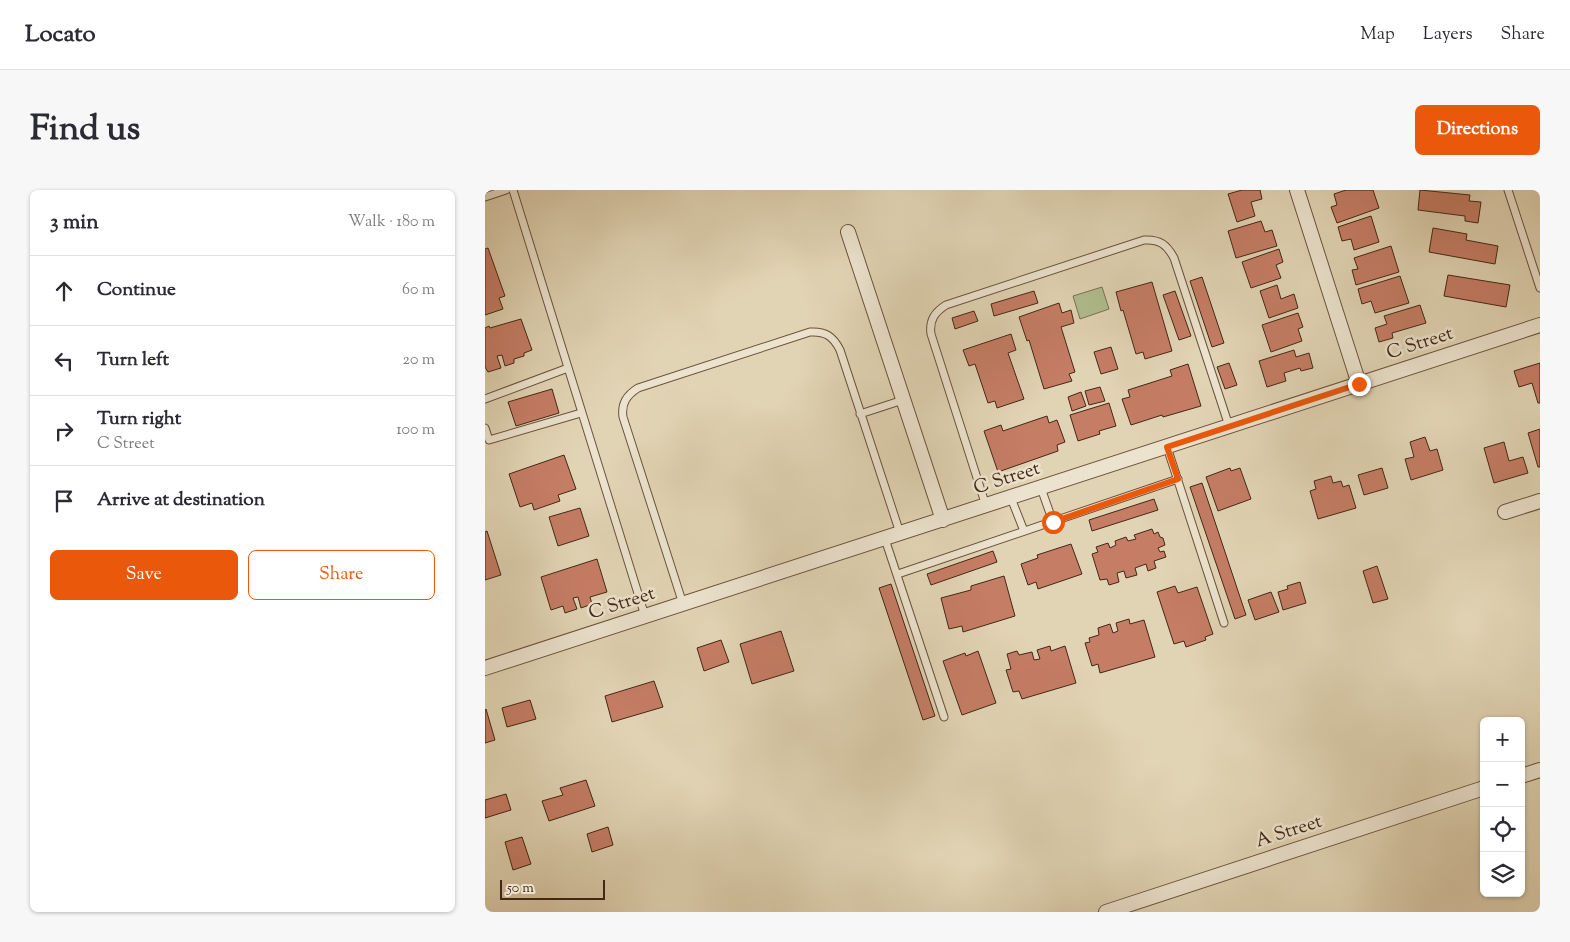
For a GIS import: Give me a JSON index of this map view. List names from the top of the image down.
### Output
{
  "streets": {
    "street": ["C Street", "A Street"]
  },
  "scale_bar": "50 m",
  "page": {
    "header": "Locato",
    "nav": ["Map", "Layers", "Share"],
    "title": "Find us",
    "buttons": [
      "Directions",
      ["Save", "Share"]
    ],
    "heading": ["3 min", "Walk · 180 m"],
    "list": [
      ["Continue", "60 m"],
      ["Turn left", "20 m"],
      ["Turn right", "C Street", "100 m"],
      "Arrive at destination"
    ],
    "map_buttons": ["+", "−"],
    "scale": "50 m"
  }
}
